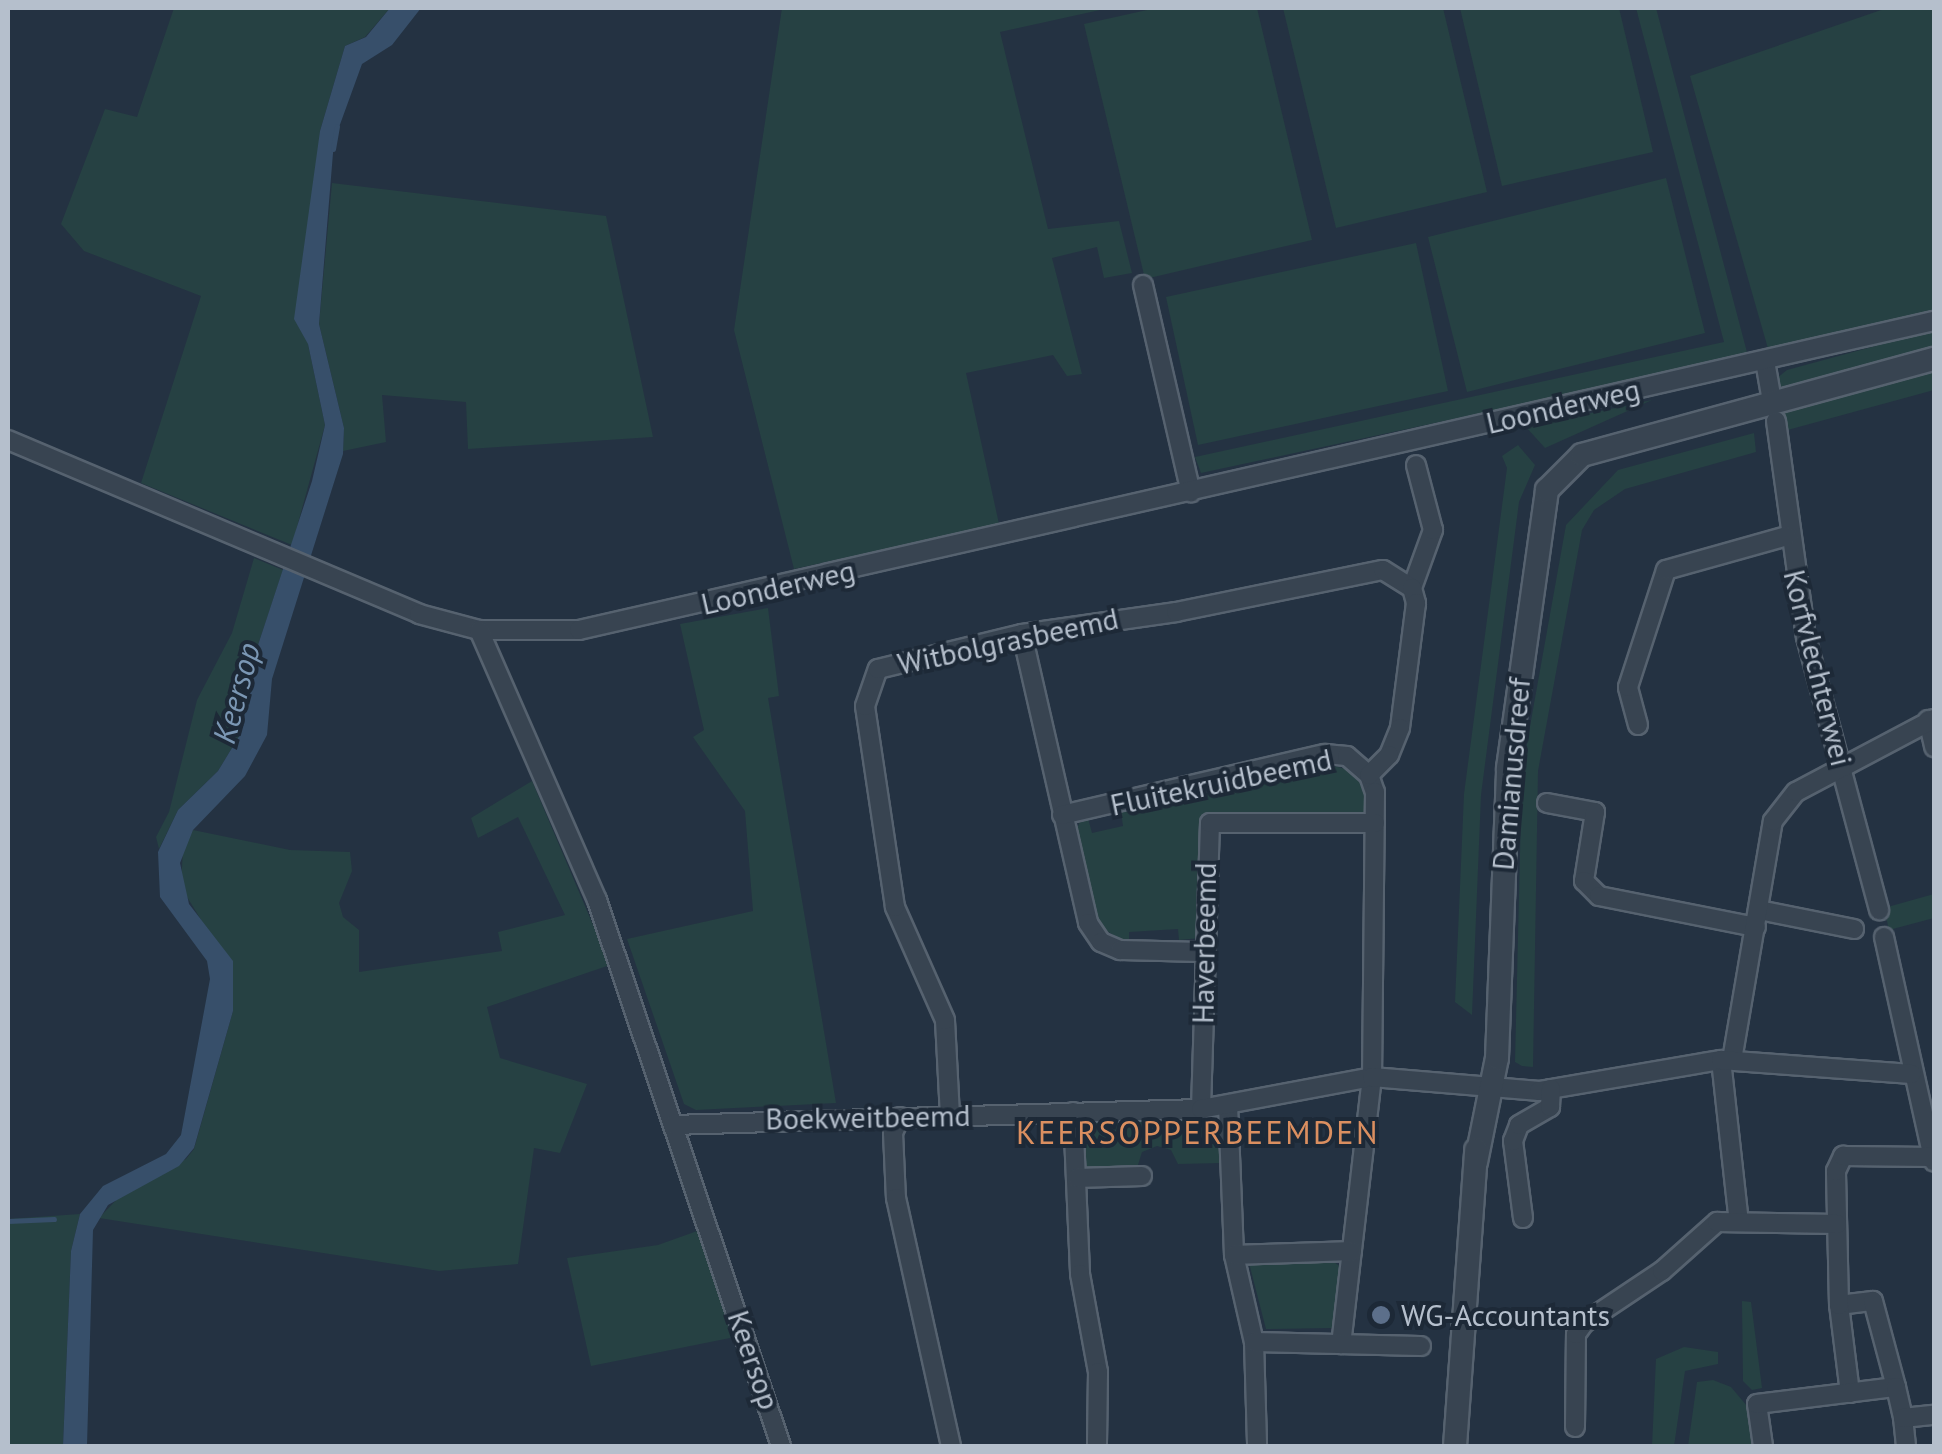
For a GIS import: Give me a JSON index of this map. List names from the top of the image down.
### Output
{
  "streets": {
    "street": [
      "Loonderweg",
      "Witbolgrasbeemd",
      "Korfvlechterwei",
      "Damianusdreef",
      "Fluitekruidbeemd",
      "Haverbeemd",
      "Boekweitbeemd",
      "Keersop"
    ]
  },
  "crossings": [
    ["Loonderweg", "Korfvlechterwei"],
    ["Loonderweg", "Keersop"],
    ["Witbolgrasbeemd", "Boekweitbeemd"],
    ["Korfvlechterwei", "Damianusdreef"],
    ["Damianusdreef", "Boekweitbeemd"],
    ["Fluitekruidbeemd", "Haverbeemd"],
    ["Fluitekruidbeemd", "Boekweitbeemd"],
    ["Haverbeemd", "Boekweitbeemd"],
    ["Boekweitbeemd", "Keersop"]
  ],
  "districts": ["KEERSOPPERBEEMDEN"],
  "water": ["Keersop"],
  "places": ["WG-Accountants"]
}
